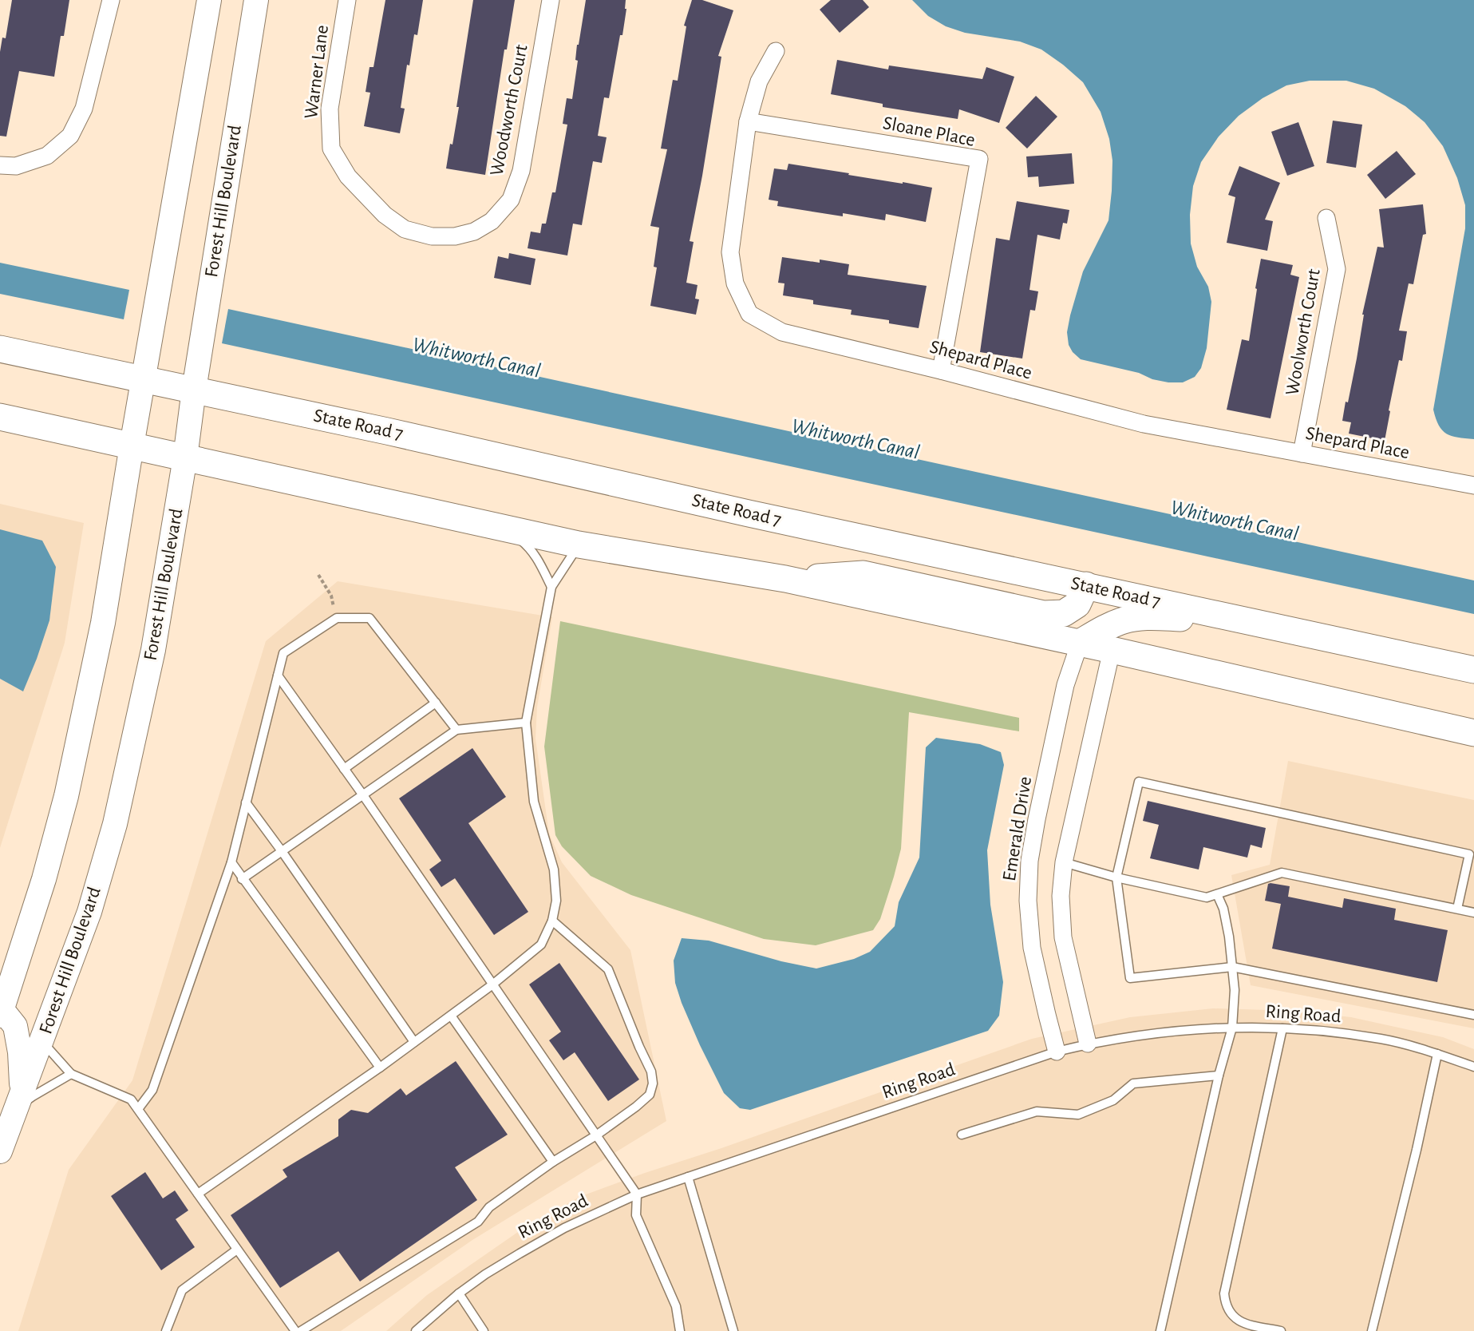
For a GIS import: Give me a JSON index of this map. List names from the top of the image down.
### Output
{
  "streets": {
    "main road": ["Forest Hill Boulevard", "State Road 7"],
    "street": [
      "Warner Lane",
      "Woodworth Court",
      "Sloane Place",
      "Woolworth Court",
      "Shepard Place",
      "Emerald Drive"
    ],
    "lane": ["Ring Road"]
  },
  "crossings": [
    ["Warner Lane", "Woodworth Court"],
    ["Sloane Place", "Shepard Place"],
    ["Forest Hill Boulevard", "State Road 7"],
    ["Woolworth Court", "Shepard Place"],
    ["Emerald Drive", "Ring Road"]
  ],
  "water": ["Whitworth Canal"]
}
